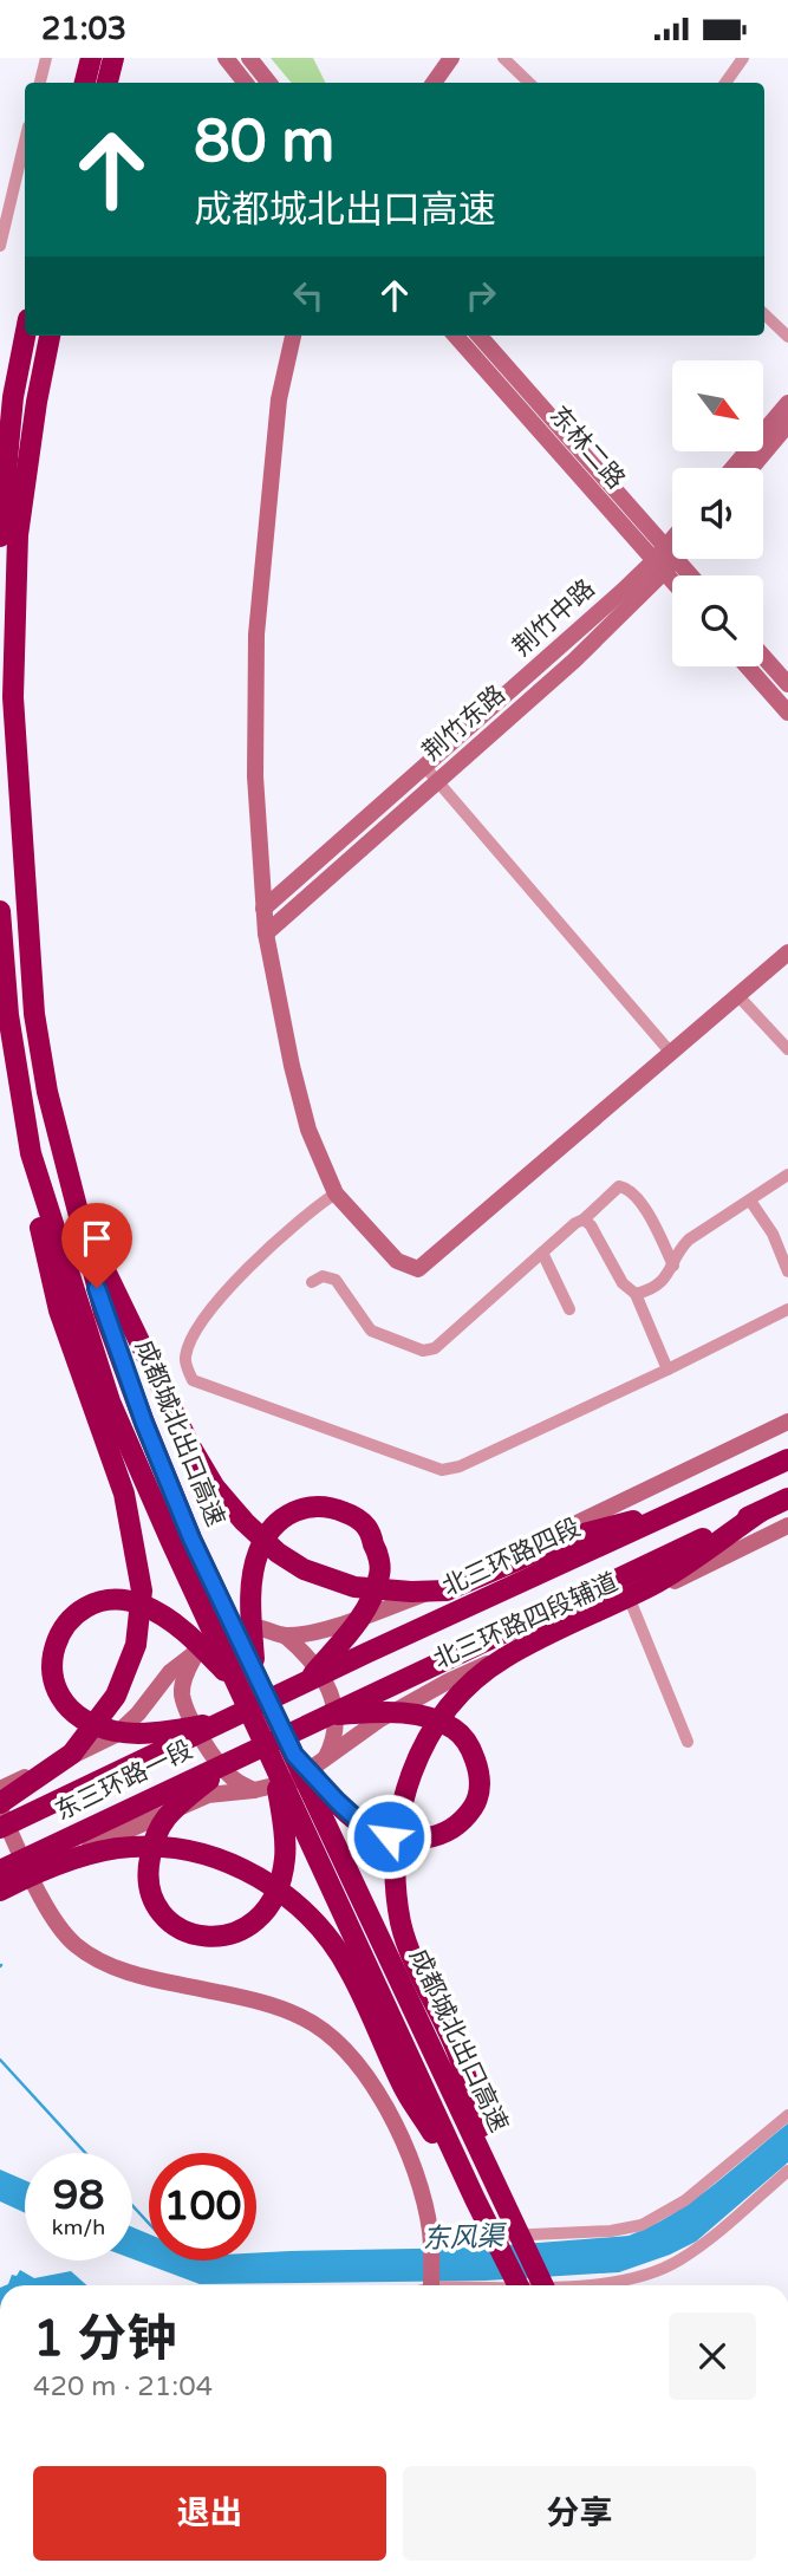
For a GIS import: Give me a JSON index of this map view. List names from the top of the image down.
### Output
{
  "streets": {
    "highway": ["成都城北出口高速", "北三环路四段", "东三环路一段"],
    "main road": [
      "东林二路",
      "荆竹中路",
      "荆竹东路",
      "北三环路四段辅道"
    ]
  },
  "crossings": [
    ["东林二路", "荆竹中路"],
    ["东林二路", "荆竹东路"],
    ["荆竹中路", "荆竹东路"],
    ["北三环路四段", "东三环路一段"]
  ],
  "water": ["东风渠"],
  "north": "bottom right",
  "page": {
    "status": "21:03",
    "turn": ["80 m", "成都城北出口高速"],
    "speed": "98 km/h",
    "limit": "100",
    "heading": ["1 分钟", "420 m · 21:04"],
    "buttons": ["退出", "分享"]
  }
}
